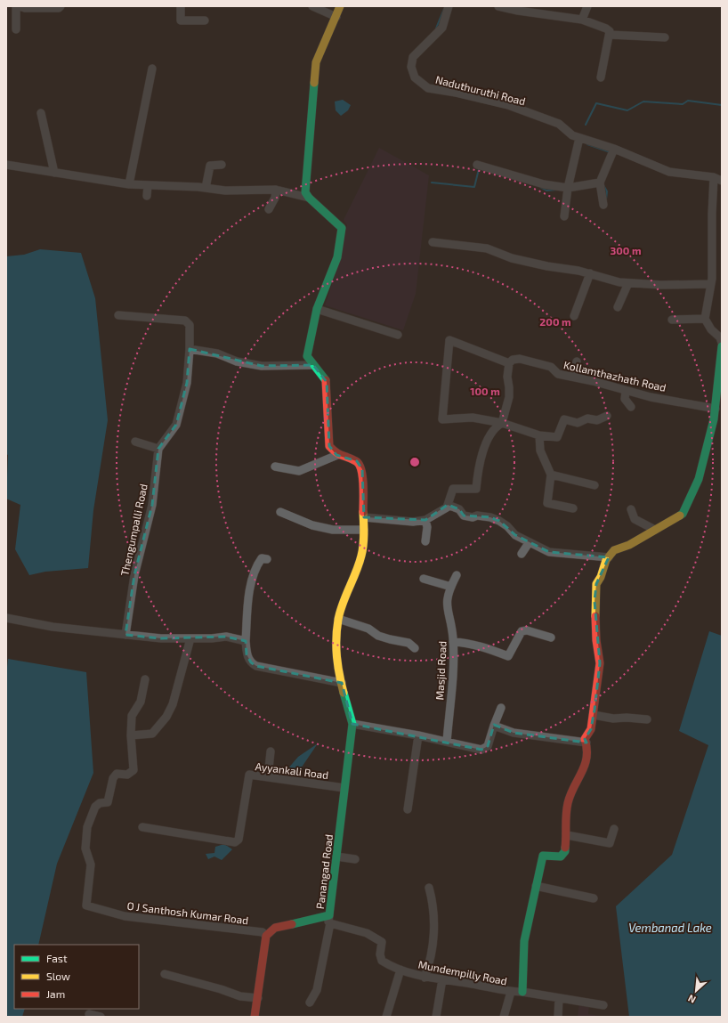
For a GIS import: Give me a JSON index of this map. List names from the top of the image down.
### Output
{
  "streets": {
    "main road": ["Panangad Road"],
    "street": [
      "Naduthuruthi Road",
      "Kollamthazhath Road",
      "Thengumpalli Road",
      "Masjid Road",
      "Ayyankali Road",
      "O J Santhosh Kumar Road",
      "Mundempilly Road"
    ]
  },
  "crossings": [
    ["Ayyankali Road", "Panangad Road"],
    ["Panangad Road", "O J Santhosh Kumar Road"],
    ["Panangad Road", "Mundempilly Road"]
  ],
  "water": ["Vembanad Lake"],
  "legend": ["Fast", "Slow", "Jam"],
  "north": "bottom left",
  "rings": ["300 m", "200 m", "100 m"]
}
